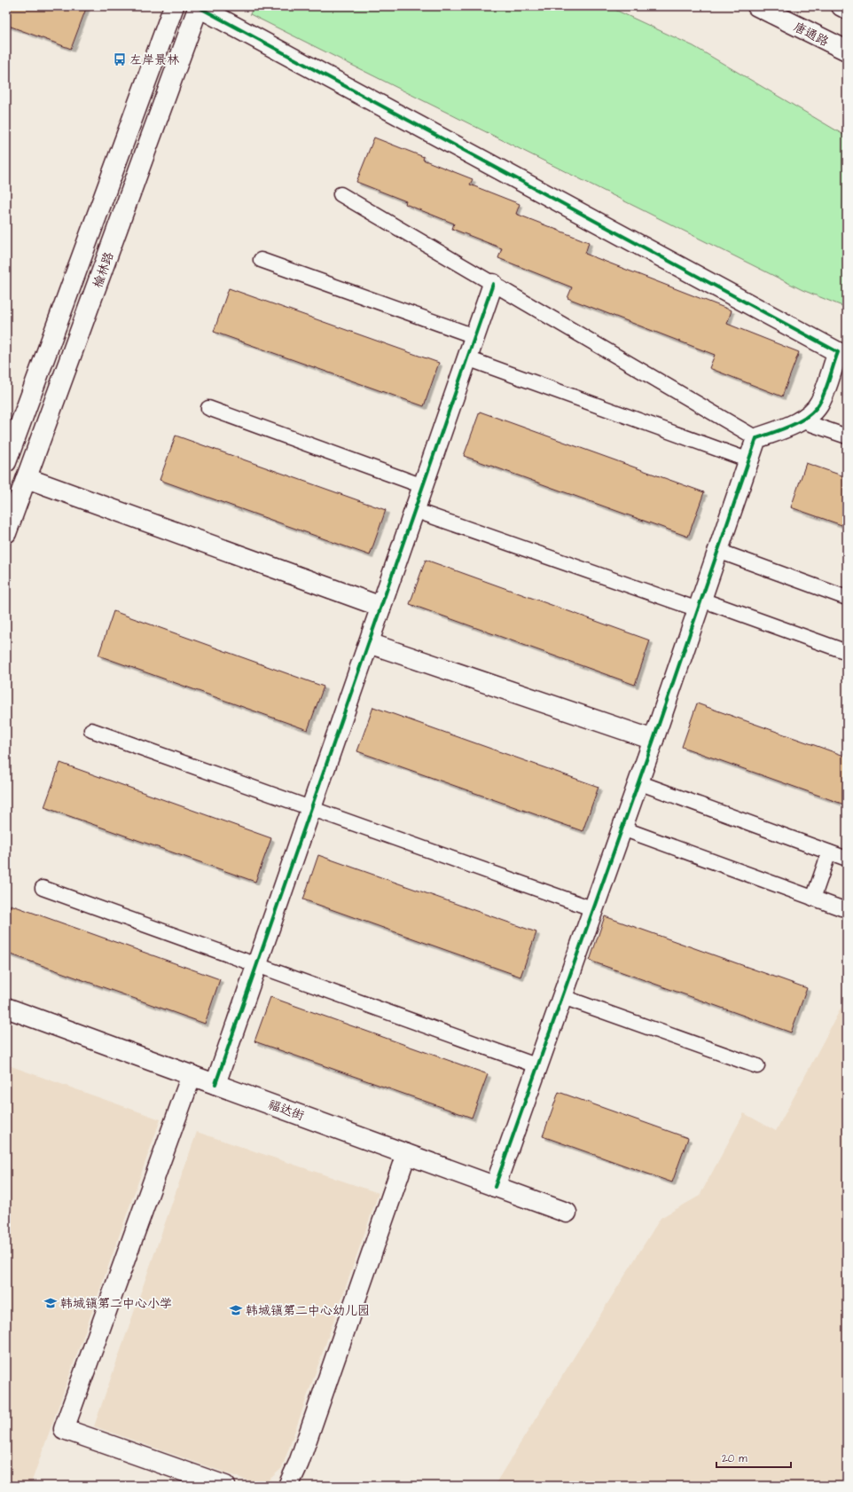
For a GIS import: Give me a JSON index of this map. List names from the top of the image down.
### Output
{
  "streets": {
    "main road": ["唐通路", "榆林路", "福达街"]
  },
  "places": {
    "bus stop": ["左岸景林"],
    "school or university": ["韩城镇第二中心小学", "韩城镇第二中心幼儿园"]
  },
  "scale_bar": "20 m"
}
